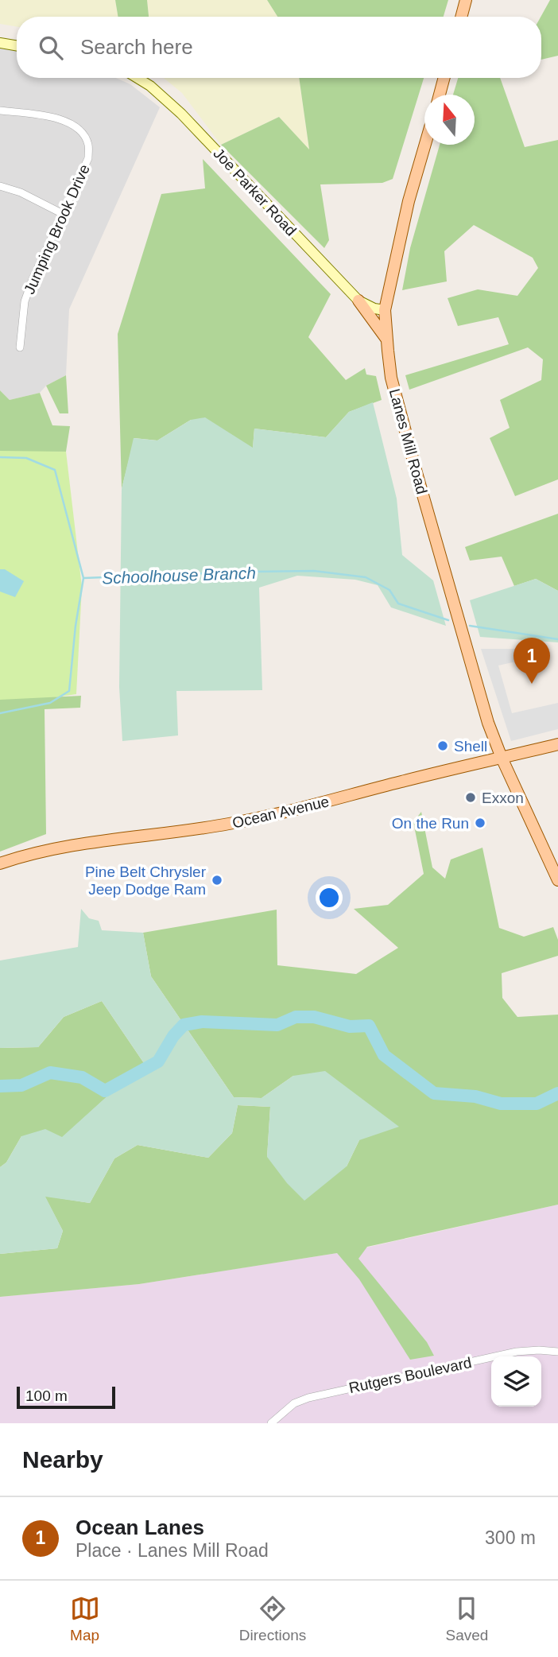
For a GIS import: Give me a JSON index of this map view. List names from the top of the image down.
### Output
{
  "streets": {
    "main road": ["Lanes Mill Road", "Ocean Avenue"],
    "street": ["Joe Parker Road", "Jumping Brook Drive", "Rutgers Boulevard"]
  },
  "crossings": [
    ["Joe Parker Road", "Lanes Mill Road"],
    ["Lanes Mill Road", "Ocean Avenue"]
  ],
  "water": ["Schoolhouse Branch"],
  "places": [
    "Shell",
    "Exxon",
    "On the Run",
    "Pine Belt Chrysler Jeep Dodge Ram"
  ],
  "scale_bar": "100 m",
  "north": "top",
  "page": {
    "search": "Search here",
    "pins": "1",
    "scale": "100 m",
    "heading": "Nearby",
    "list": [
      {
        "mark": "1",
        "name": "Ocean Lanes",
        "note": "Place · Lanes Mill Road",
        "value": "300 m"
      }
    ],
    "nav": ["Map", "Directions", "Saved"]
  }
}
